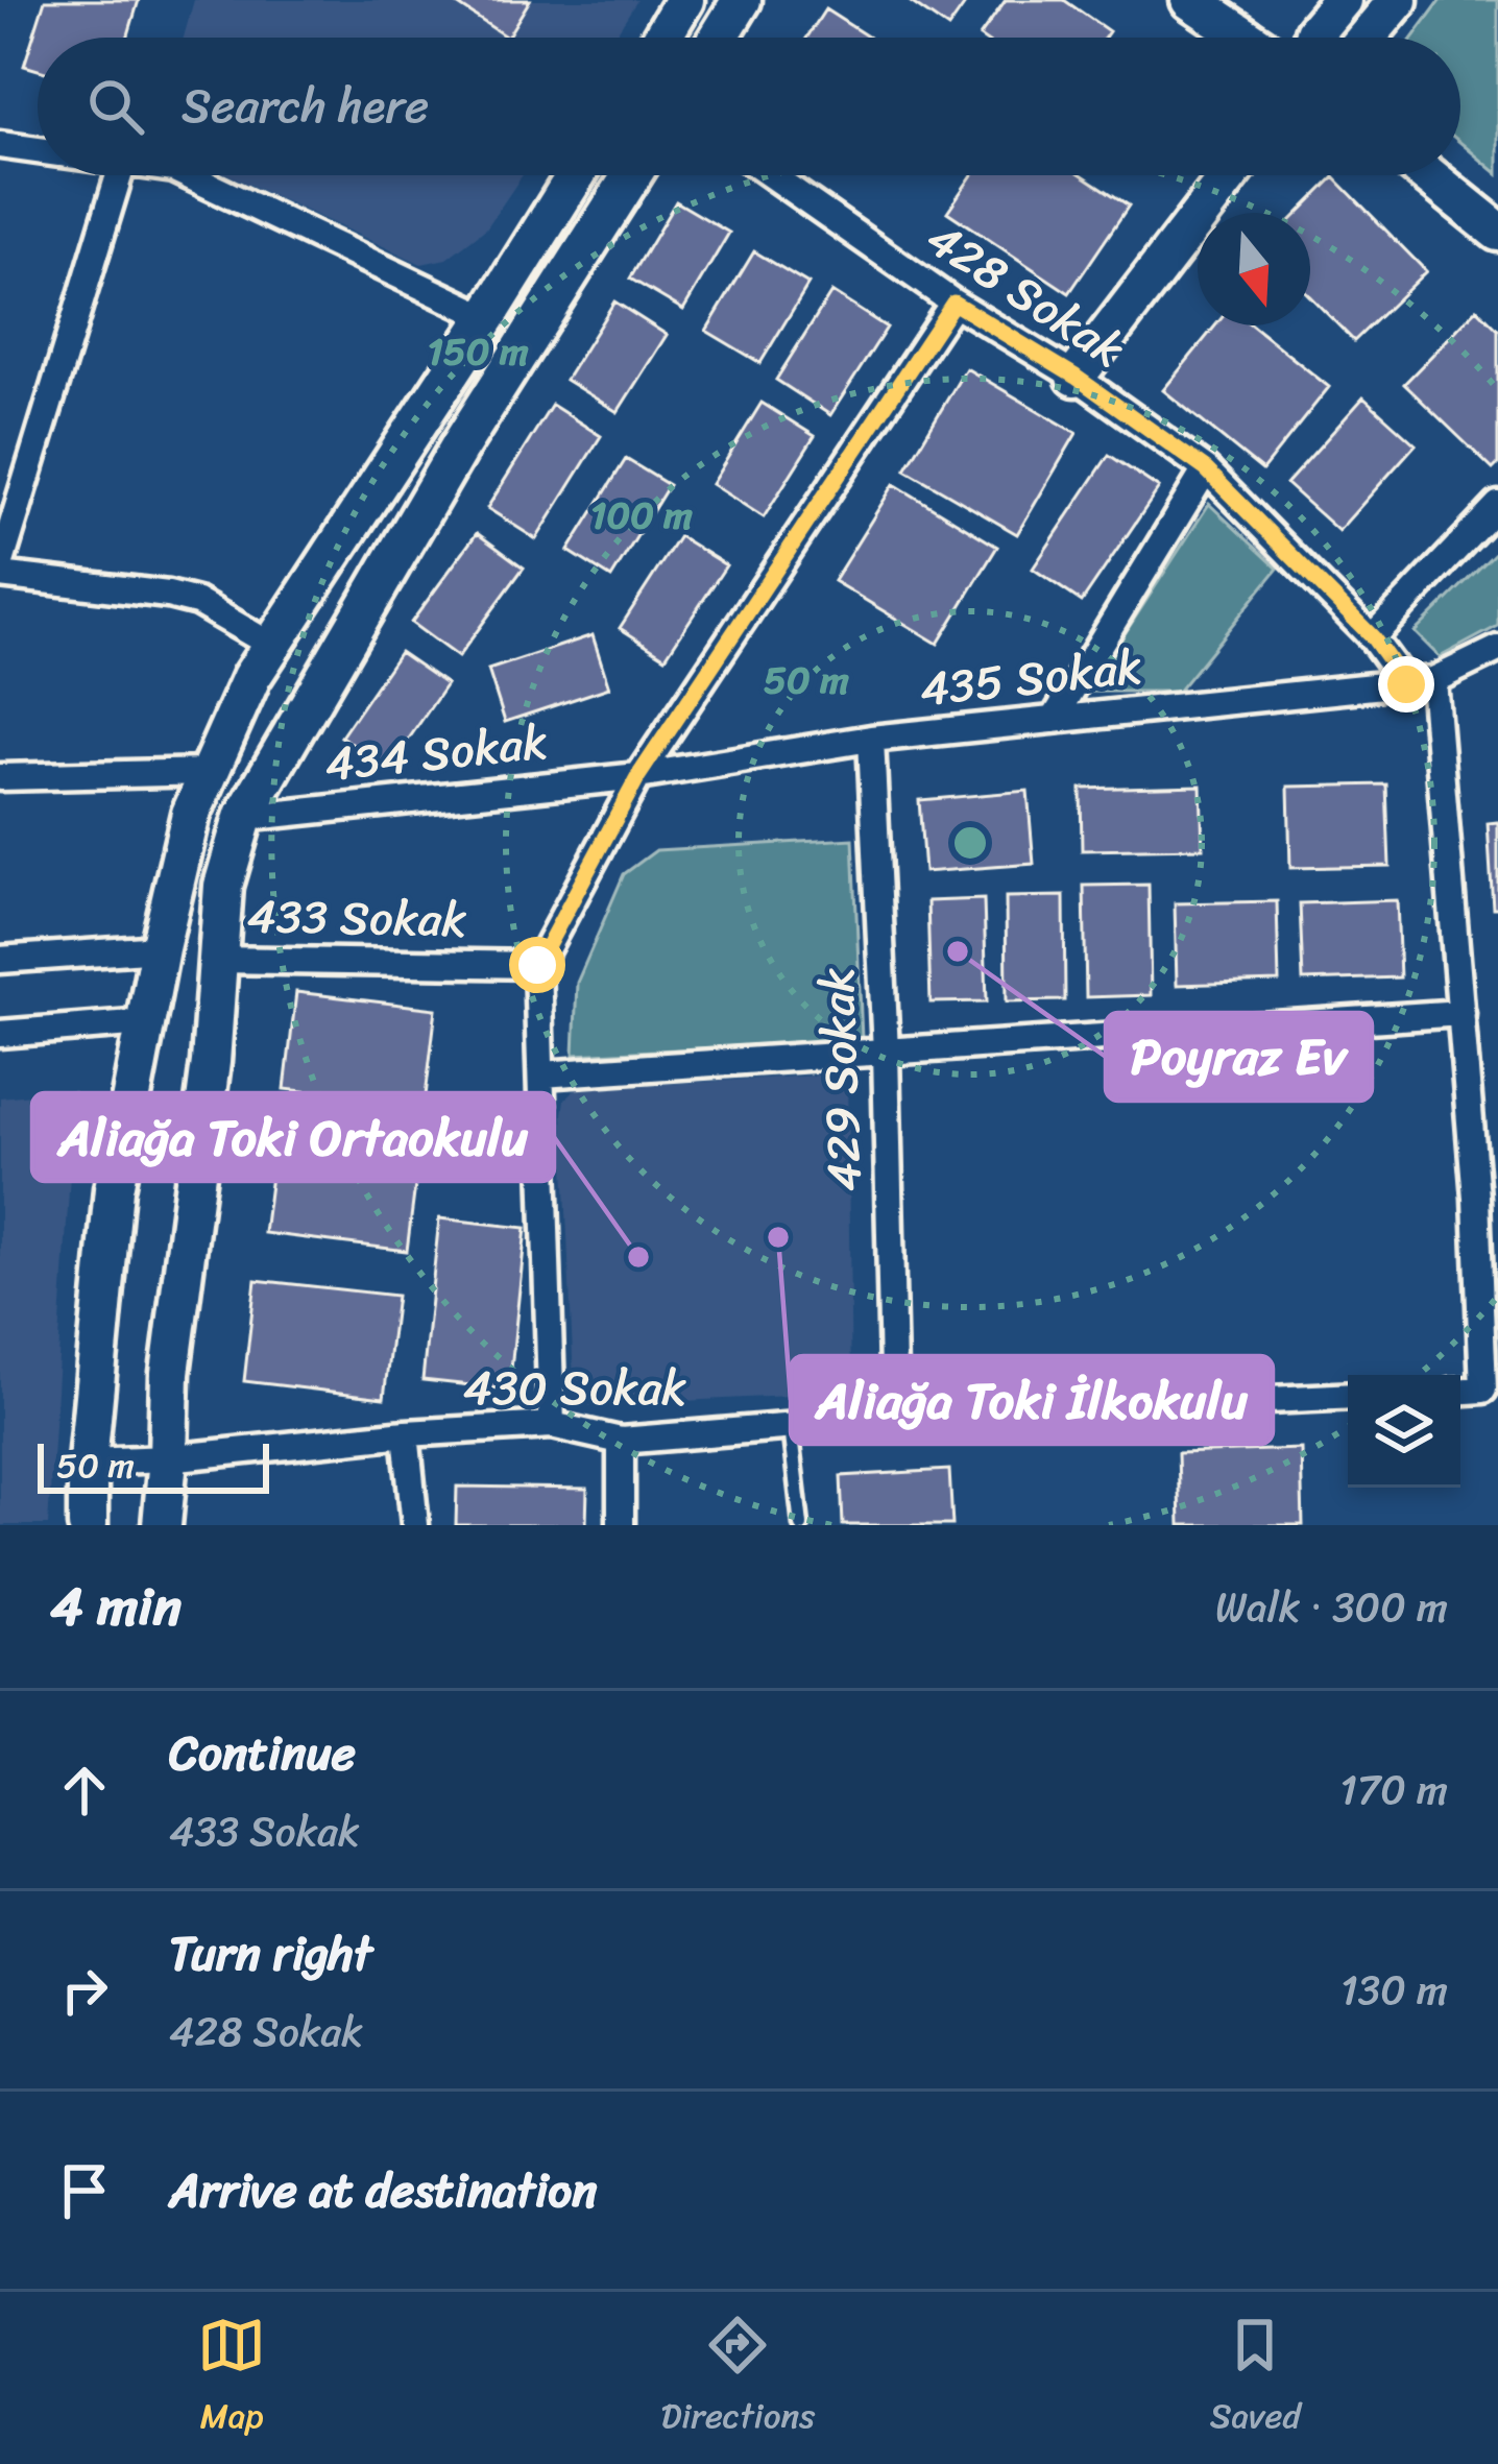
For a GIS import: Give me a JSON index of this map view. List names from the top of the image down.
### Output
{
  "streets": {
    "street": [
      "428 Sokak",
      "435 Sokak",
      "434 Sokak",
      "433 Sokak",
      "429 Sokak",
      "430 Sokak"
    ]
  },
  "crossings": [
    ["428 Sokak", "435 Sokak"],
    ["435 Sokak", "434 Sokak"],
    ["435 Sokak", "429 Sokak"],
    ["429 Sokak", "430 Sokak"]
  ],
  "places": ["Poyraz Ev", "Aliağa Toki İlkokulu", "Aliağa Toki Ortaokulu"],
  "scale_bar": "50 m",
  "north": "bottom",
  "page": {
    "search": "Search here",
    "scale": "50 m",
    "heading": ["4 min", "Walk · 300 m"],
    "list": [
      ["Continue", "433 Sokak", "170 m"],
      ["Turn right", "428 Sokak", "130 m"],
      "Arrive at destination"
    ],
    "nav": ["Map", "Directions", "Saved"]
  },
  "rings": ["150 m", "100 m", "50 m"]
}
